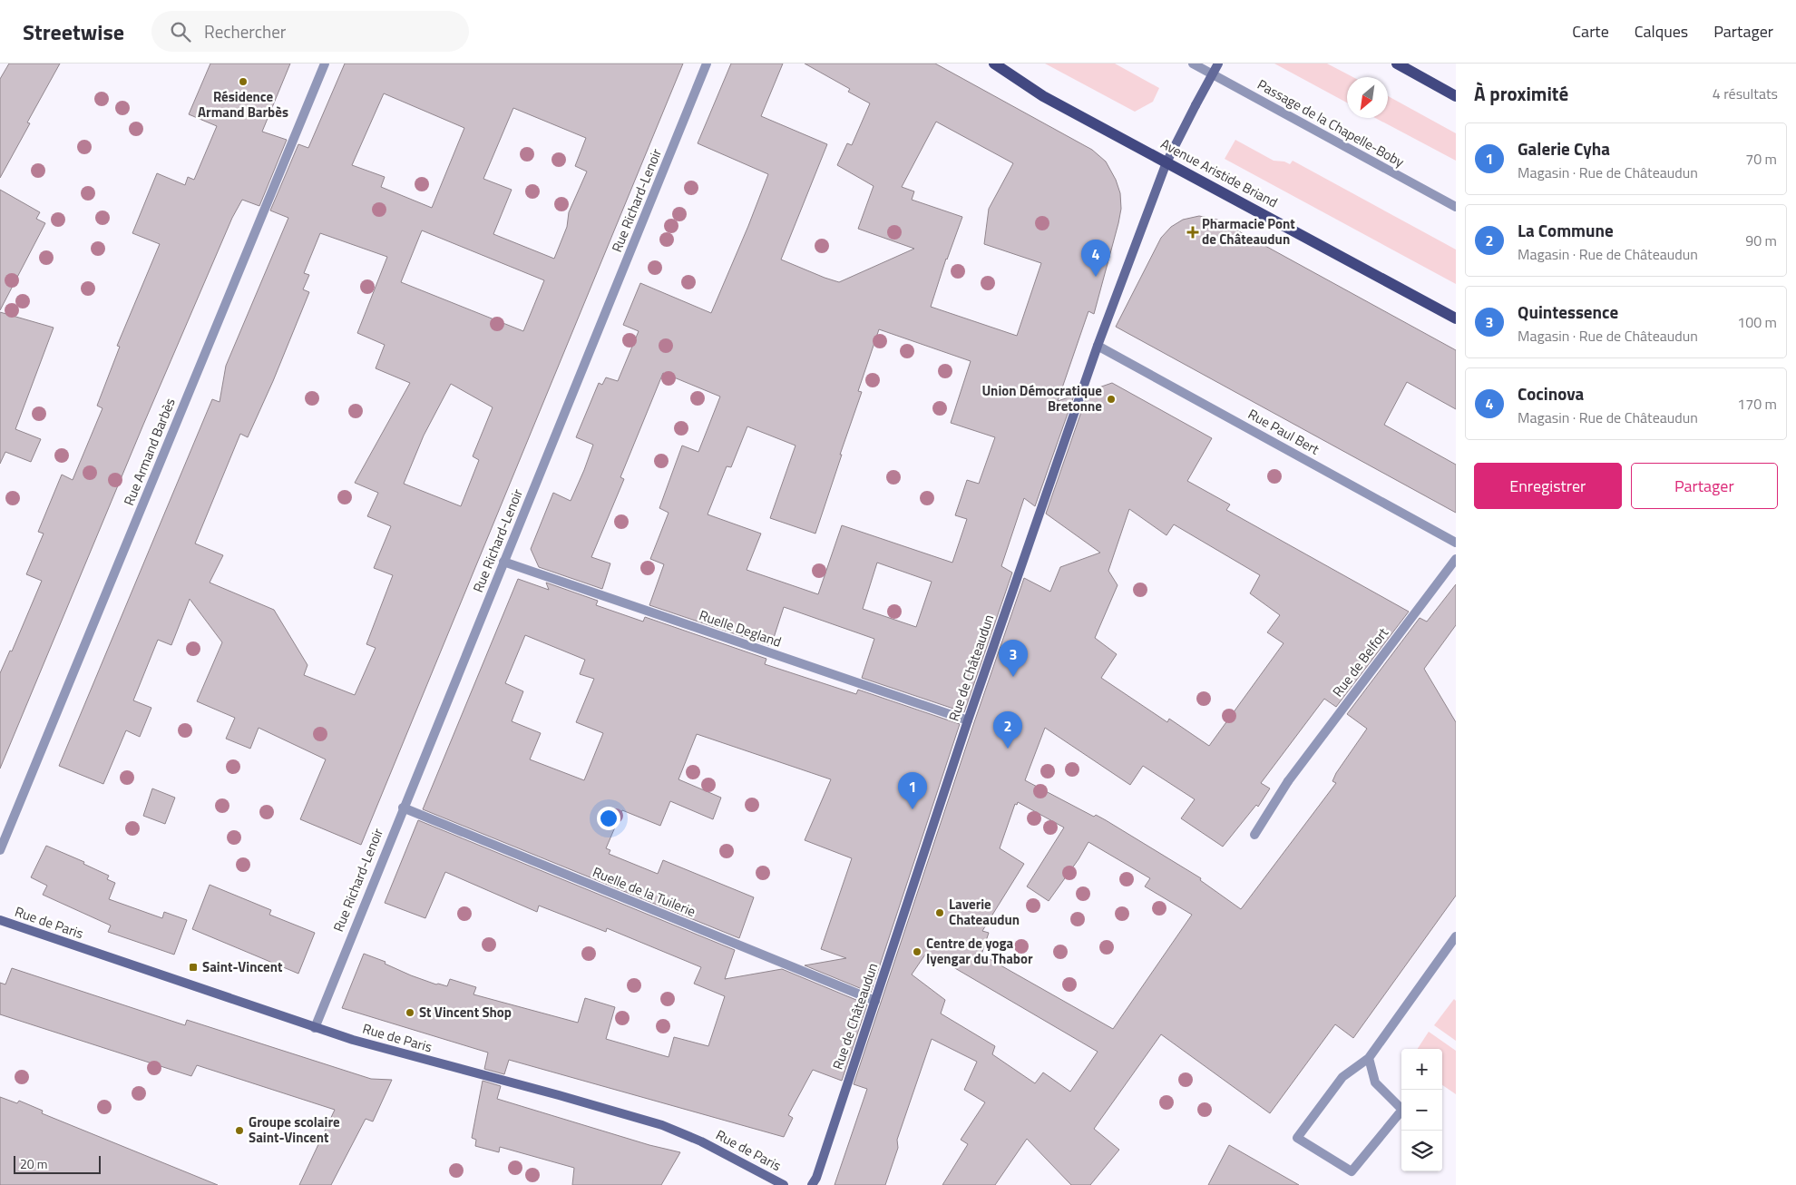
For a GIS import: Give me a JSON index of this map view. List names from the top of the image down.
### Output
{
  "streets": {
    "main road": ["Avenue Aristide Briand", "Rue de Châteaudun", "Rue de Paris"],
    "street": [
      "Passage de la Chapelle-Boby",
      "Rue Richard-Lenoir",
      "Rue Paul Bert",
      "Rue Armand Barbès",
      "Ruelle Degland",
      "Rue de Belfort",
      "Ruelle de la Tuilerie"
    ]
  },
  "crossings": [
    ["Avenue Aristide Briand", "Rue de Châteaudun"],
    ["Rue Richard-Lenoir", "Ruelle Degland"],
    ["Rue Richard-Lenoir", "Ruelle de la Tuilerie"],
    ["Rue Richard-Lenoir", "Rue de Paris"],
    ["Rue Paul Bert", "Rue de Châteaudun"],
    ["Ruelle Degland", "Rue de Châteaudun"],
    ["Rue de Châteaudun", "Ruelle de la Tuilerie"]
  ],
  "places": {
    "other": [
      "Résidence Armand Barbès",
      "Union Démocratique Bretonne",
      "Laverie Chateaudun",
      "Centre de yoga Iyengar du Thabor",
      "St Vincent Shop",
      "Groupe scolaire Saint-Vincent"
    ],
    "health": ["Pharmacie Pont de Châteaudun"],
    "transit": ["Saint-Vincent"]
  },
  "scale_bar": "20 m",
  "north": "bottom left",
  "page": {
    "header": "Streetwise",
    "search": "Rechercher",
    "nav": ["Carte", "Calques", "Partager"],
    "heading": ["À proximité", "4 résultats"],
    "list": [
      {
        "mark": "1",
        "name": "Galerie Cyha",
        "note": "Magasin · Rue de Châteaudun",
        "value": "70 m"
      },
      {
        "mark": "2",
        "name": "La Commune",
        "note": "Magasin · Rue de Châteaudun",
        "value": "90 m"
      },
      {
        "mark": "3",
        "name": "Quintessence",
        "note": "Magasin · Rue de Châteaudun",
        "value": "100 m"
      },
      {
        "mark": "4",
        "name": "Cocinova",
        "note": "Magasin · Rue de Châteaudun",
        "value": "170 m"
      }
    ],
    "pins": [
      "4",
      "3",
      "2",
      "1"
    ],
    "buttons": ["Enregistrer", "Partager"],
    "map_buttons": ["+", "−"],
    "scale": "20 m"
  }
}
